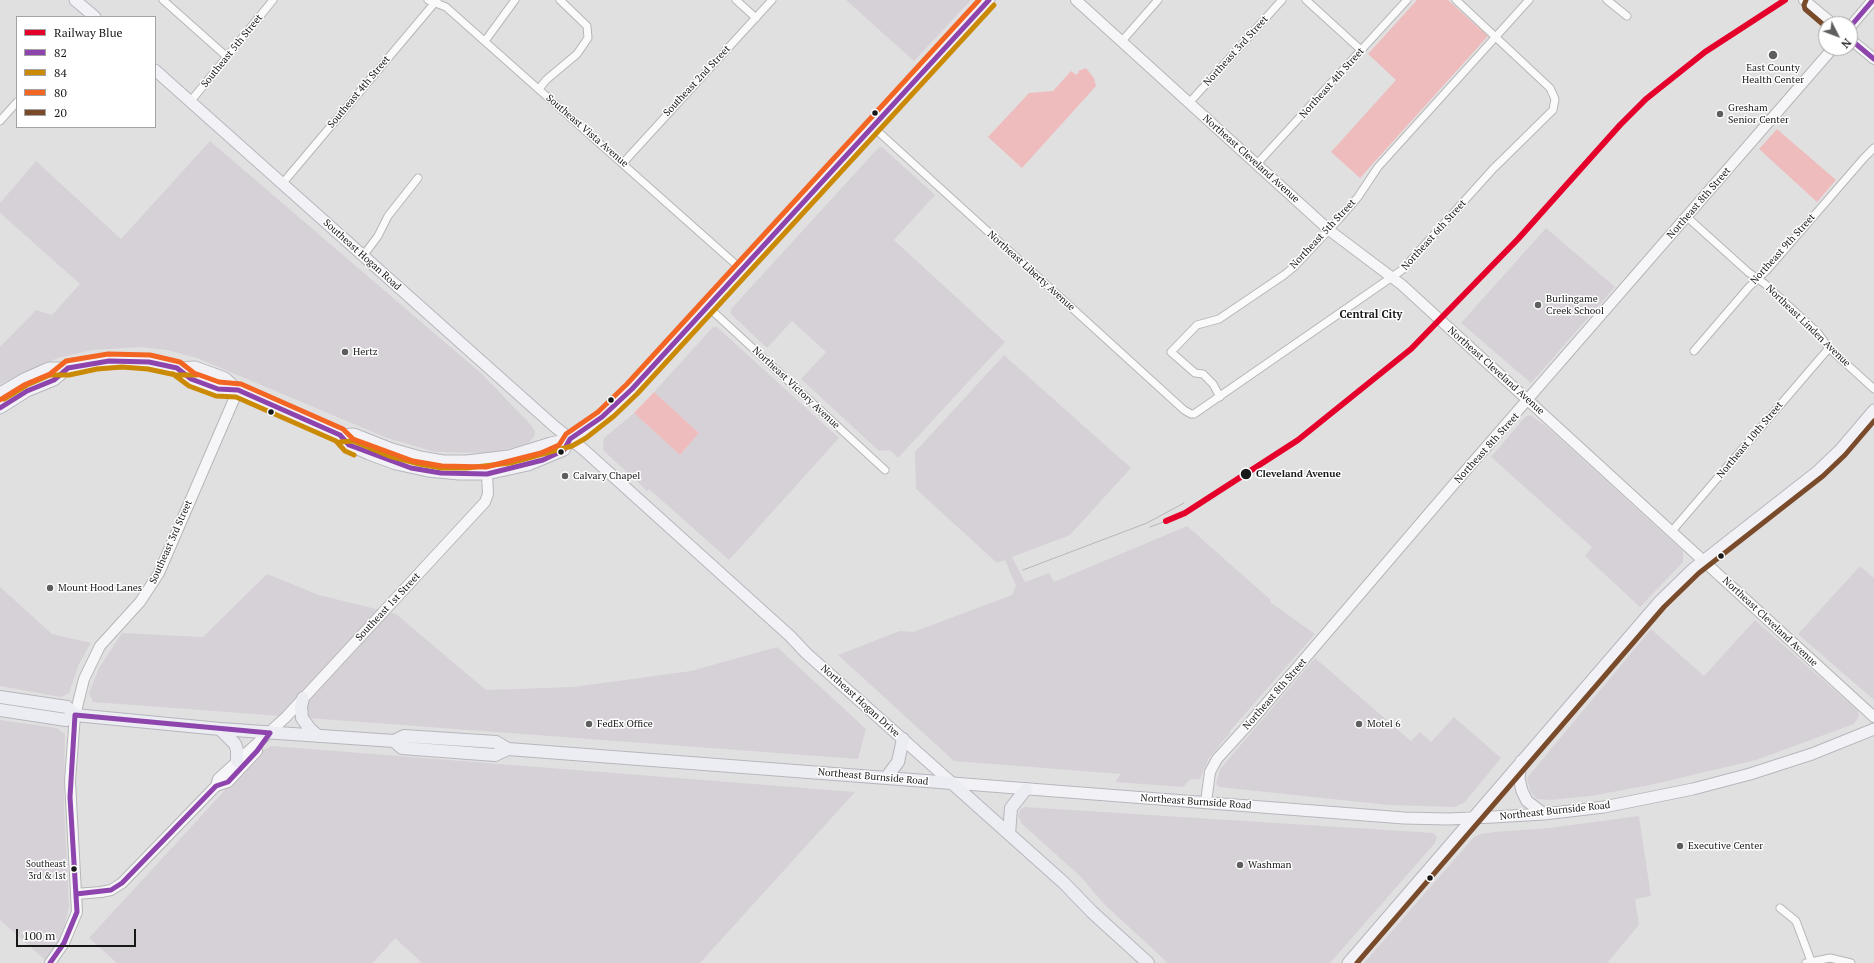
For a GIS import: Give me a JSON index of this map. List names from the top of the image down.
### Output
{
  "streets": {
    "highway": ["Northeast Hogan Drive", "Northeast Burnside Road"],
    "main road": ["Southeast Hogan Road"],
    "street": [
      "Southeast 5th Street",
      "Northeast 3rd Street",
      "Southeast 2nd Street",
      "Northeast 4th Street",
      "Southeast 4th Street",
      "Southeast Vista Avenue",
      "Northeast Cleveland Avenue",
      "Northeast 8th Street",
      "Northeast 5th Street",
      "Northeast 6th Street",
      "Northeast 9th Street",
      "Northeast Liberty Avenue",
      "Northeast Linden Avenue",
      "Northeast Victory Avenue",
      "Northeast 10th Street",
      "Southeast 3rd Street",
      "Southeast 1st Street"
    ]
  },
  "crossings": [
    ["Southeast 5th Street", "Southeast Hogan Road"],
    ["Northeast 3rd Street", "Northeast Cleveland Avenue"],
    ["Southeast 2nd Street", "Southeast Vista Avenue"],
    ["Northeast 4th Street", "Northeast Cleveland Avenue"],
    ["Southeast 4th Street", "Southeast Vista Avenue"],
    ["Southeast 4th Street", "Southeast Hogan Road"],
    ["Northeast Cleveland Avenue", "Northeast 8th Street"],
    ["Northeast Cleveland Avenue", "Northeast 5th Street"],
    ["Northeast Cleveland Avenue", "Northeast 6th Street"],
    ["Northeast Cleveland Avenue", "Northeast 10th Street"],
    ["Northeast 8th Street", "Northeast Linden Avenue"],
    ["Northeast 8th Street", "Northeast Burnside Road"],
    ["Northeast 5th Street", "Northeast 6th Street"],
    ["Northeast 6th Street", "Northeast Liberty Avenue"],
    ["Northeast 9th Street", "Northeast Linden Avenue"],
    ["Southeast Hogan Road", "Northeast Hogan Drive"],
    ["Northeast Linden Avenue", "Northeast 10th Street"],
    ["Southeast 3rd Street", "Southeast 1st Street"],
    ["Southeast 3rd Street", "Northeast Burnside Road"],
    ["Southeast 1st Street", "Northeast Burnside Road"],
    ["Northeast Hogan Drive", "Northeast Burnside Road"]
  ],
  "districts": ["Central City"],
  "places": [
    "East County Health Center",
    "Gresham Senior Center",
    "Burlingame Creek School",
    "Hertz",
    "Cleveland Avenue",
    "Calvary Chapel",
    "Mount Hood Lanes",
    "FedEx Office",
    "Motel 6",
    "Executive Center",
    "Washman",
    "Southeast 3rd & 1st"
  ],
  "lines": [
    "rail line Blue",
    "transit line 82",
    "transit line 80",
    "transit line 20",
    "transit line 84"
  ],
  "legend": [
    "Railway Blue",
    "82",
    "84",
    "80",
    "20"
  ],
  "scale_bar": "100 m",
  "north": "bottom right"
}
